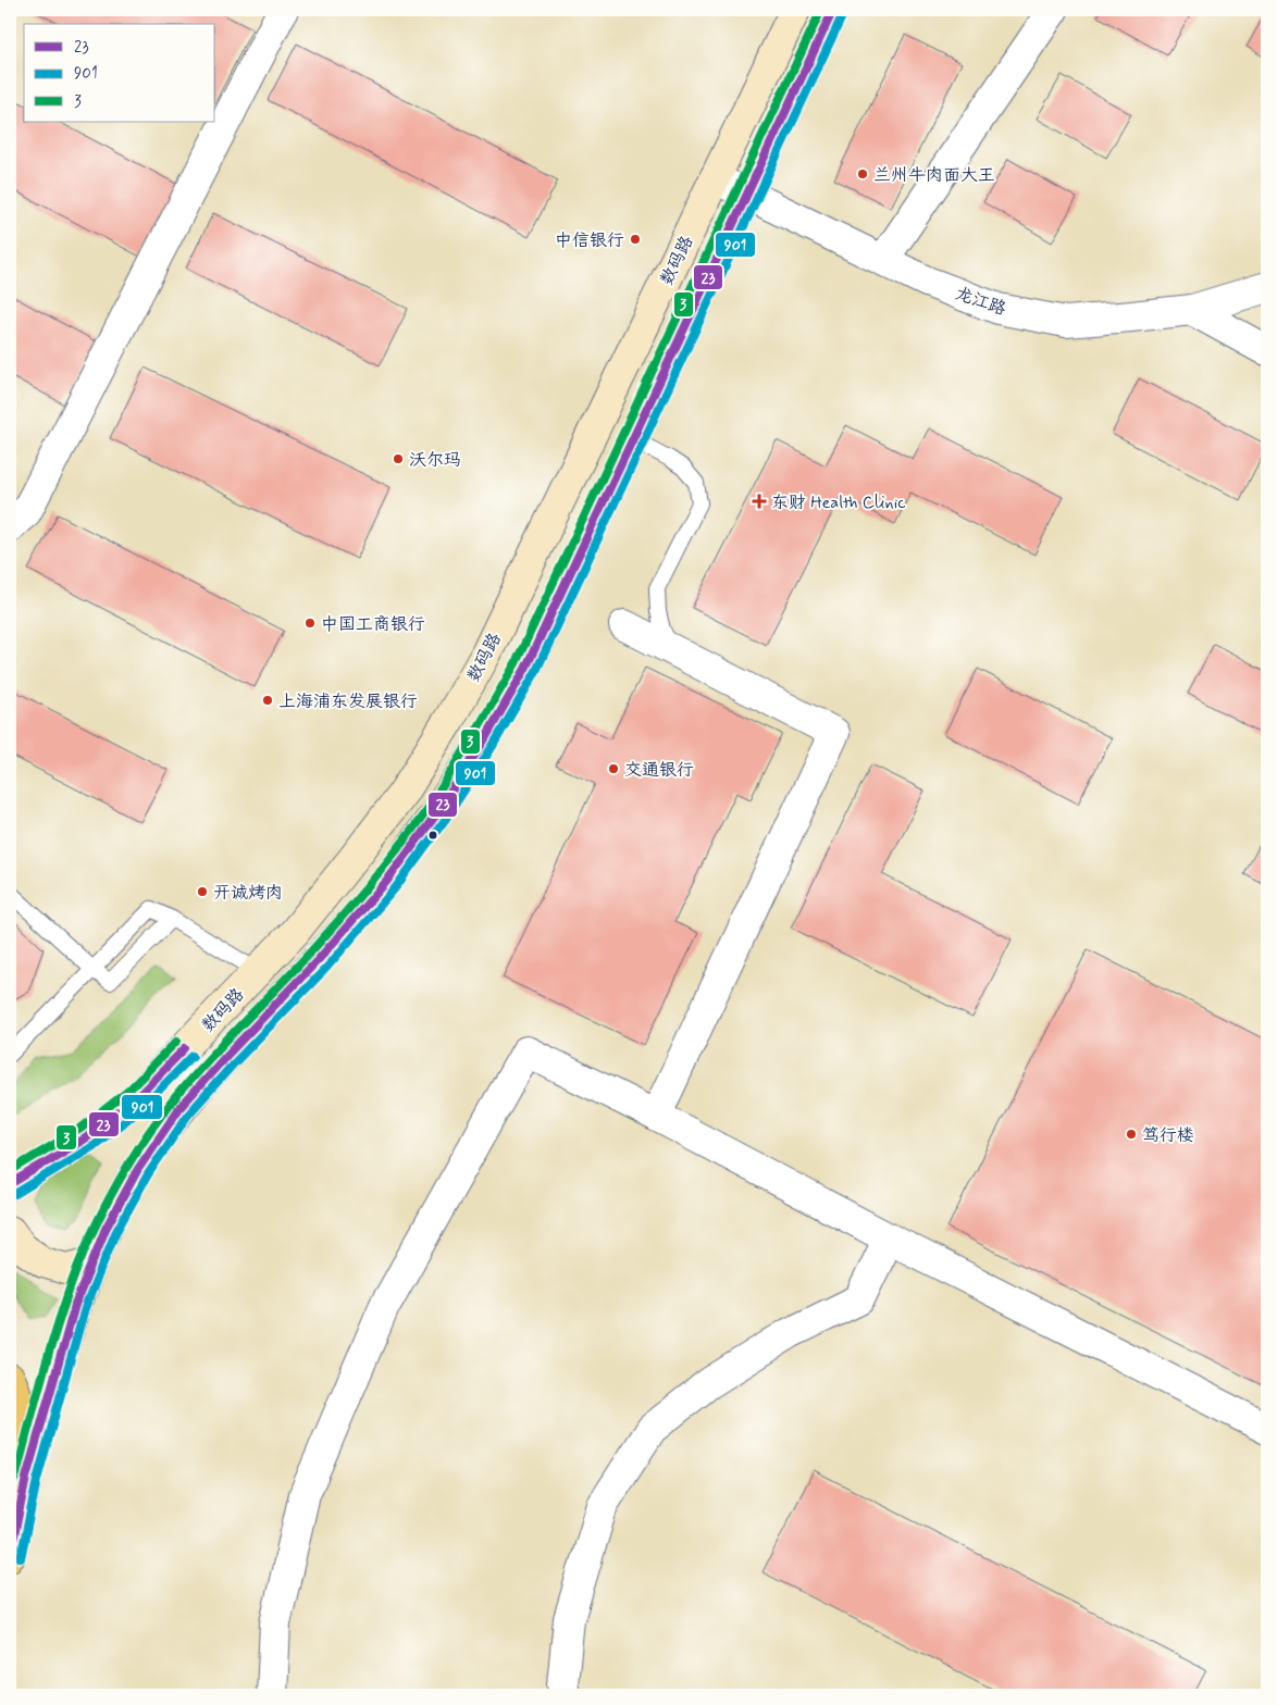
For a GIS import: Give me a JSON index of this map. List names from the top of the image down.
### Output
{
  "streets": {
    "main road": ["数码路"],
    "street": ["龙江路"]
  },
  "crossings": [
    ["数码路", "龙江路"]
  ],
  "places": {
    "other": [
      "兰州牛肉面大王",
      "中信银行",
      "沃尔玛",
      "中国工商银行",
      "上海浦东发展银行",
      "交通银行",
      "开诚烤肉",
      "笃行楼"
    ],
    "health": ["东财 Health Clinic"]
  },
  "lines": ["transit line 23", "transit line 3", "transit line 901"],
  "legend": ["23", "901", "3"]
}
